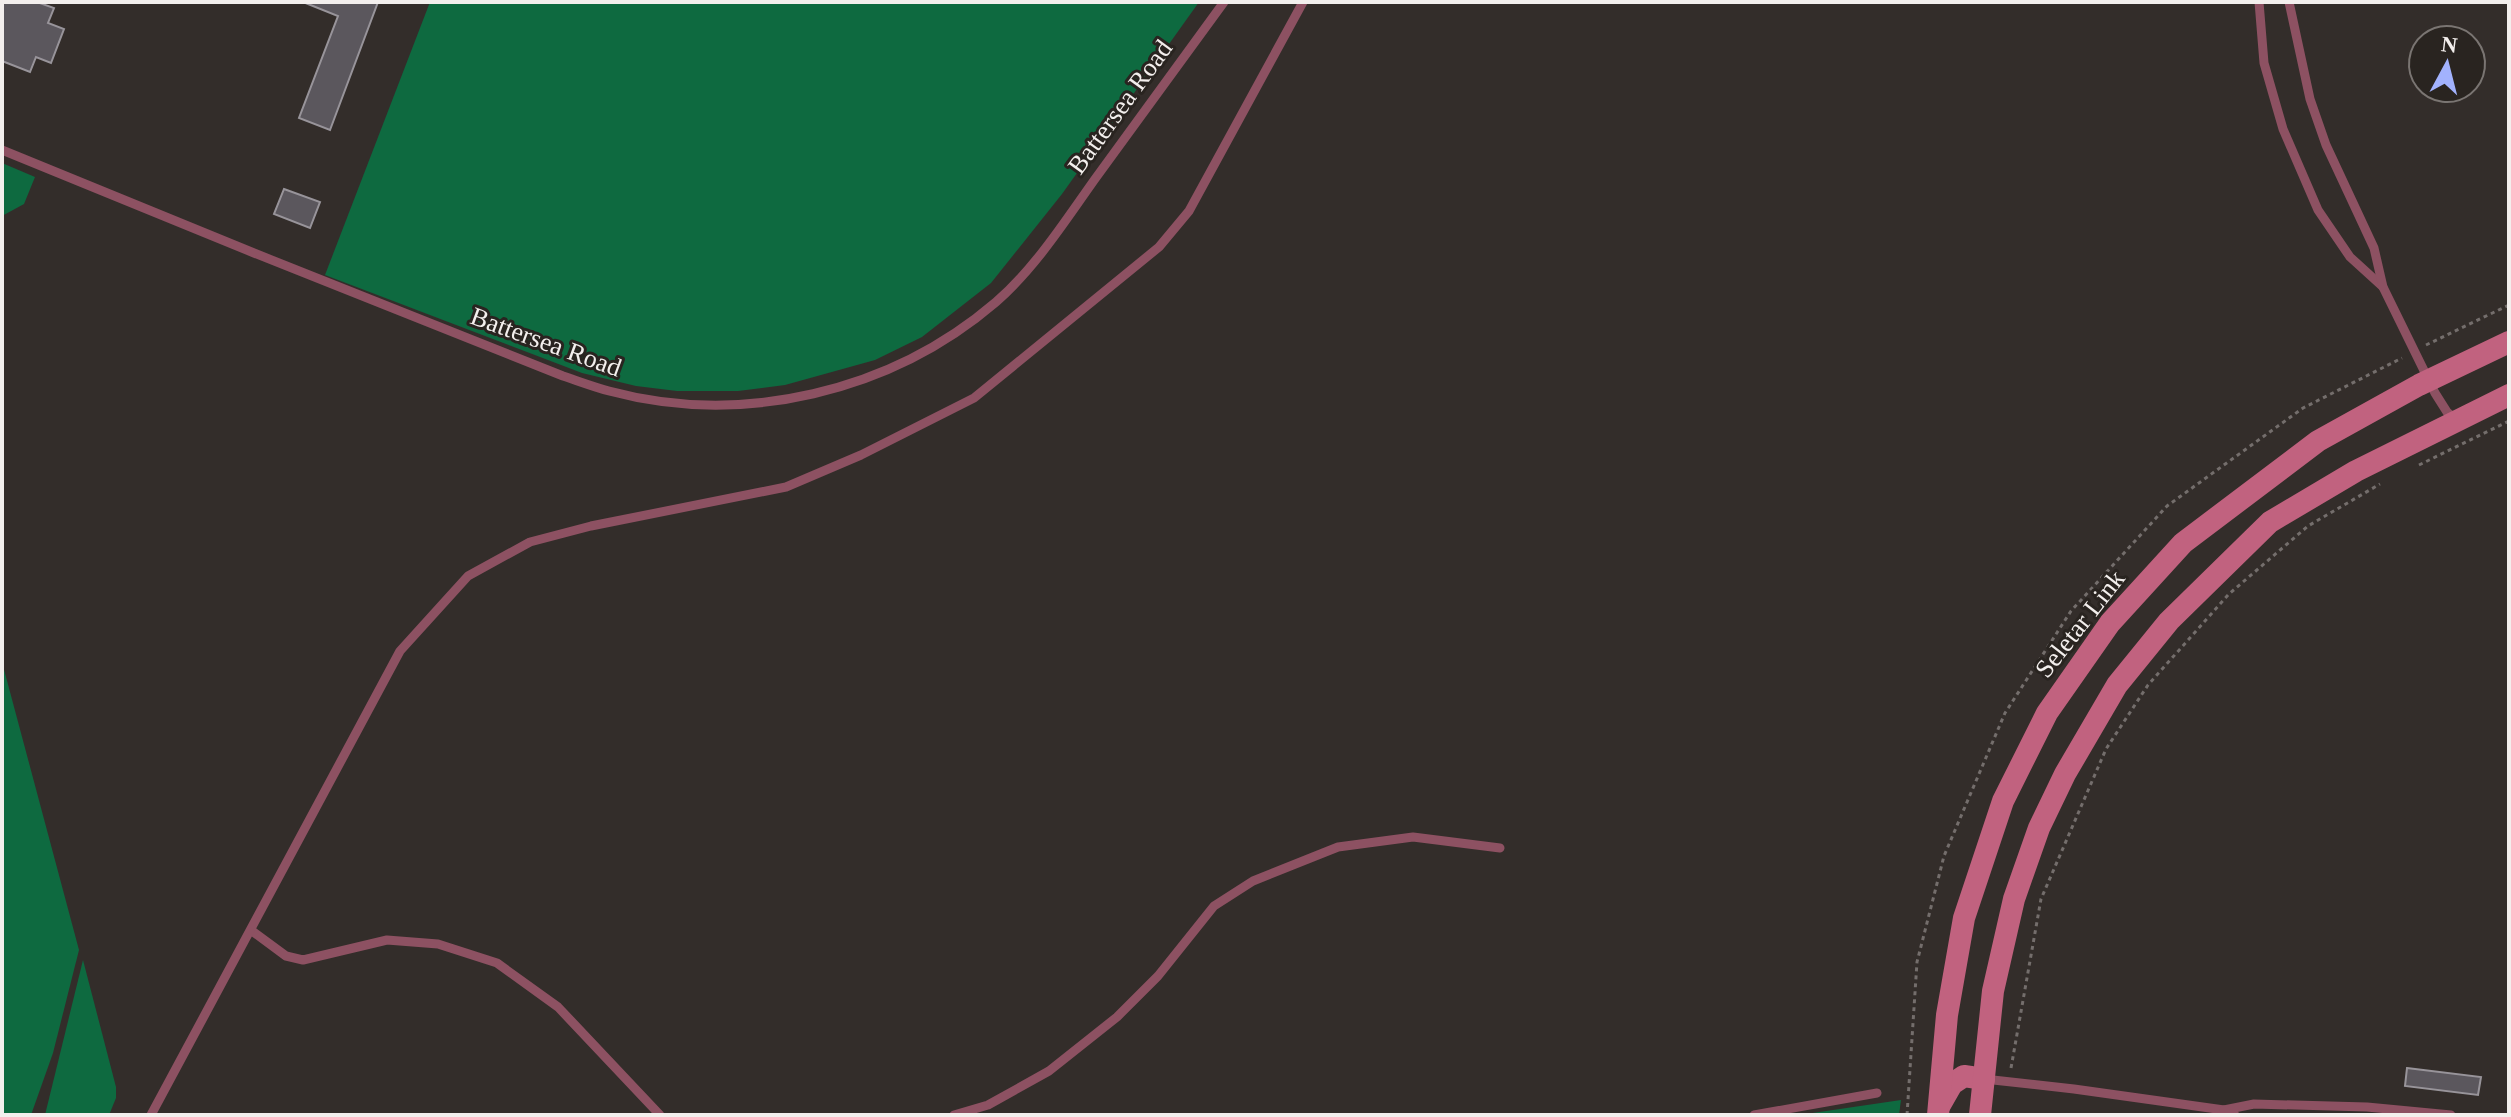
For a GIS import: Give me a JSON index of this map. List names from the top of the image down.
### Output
{
  "streets": {
    "main road": ["Seletar Link"],
    "lane": ["Battersea Road"]
  },
  "north": "top"
}
